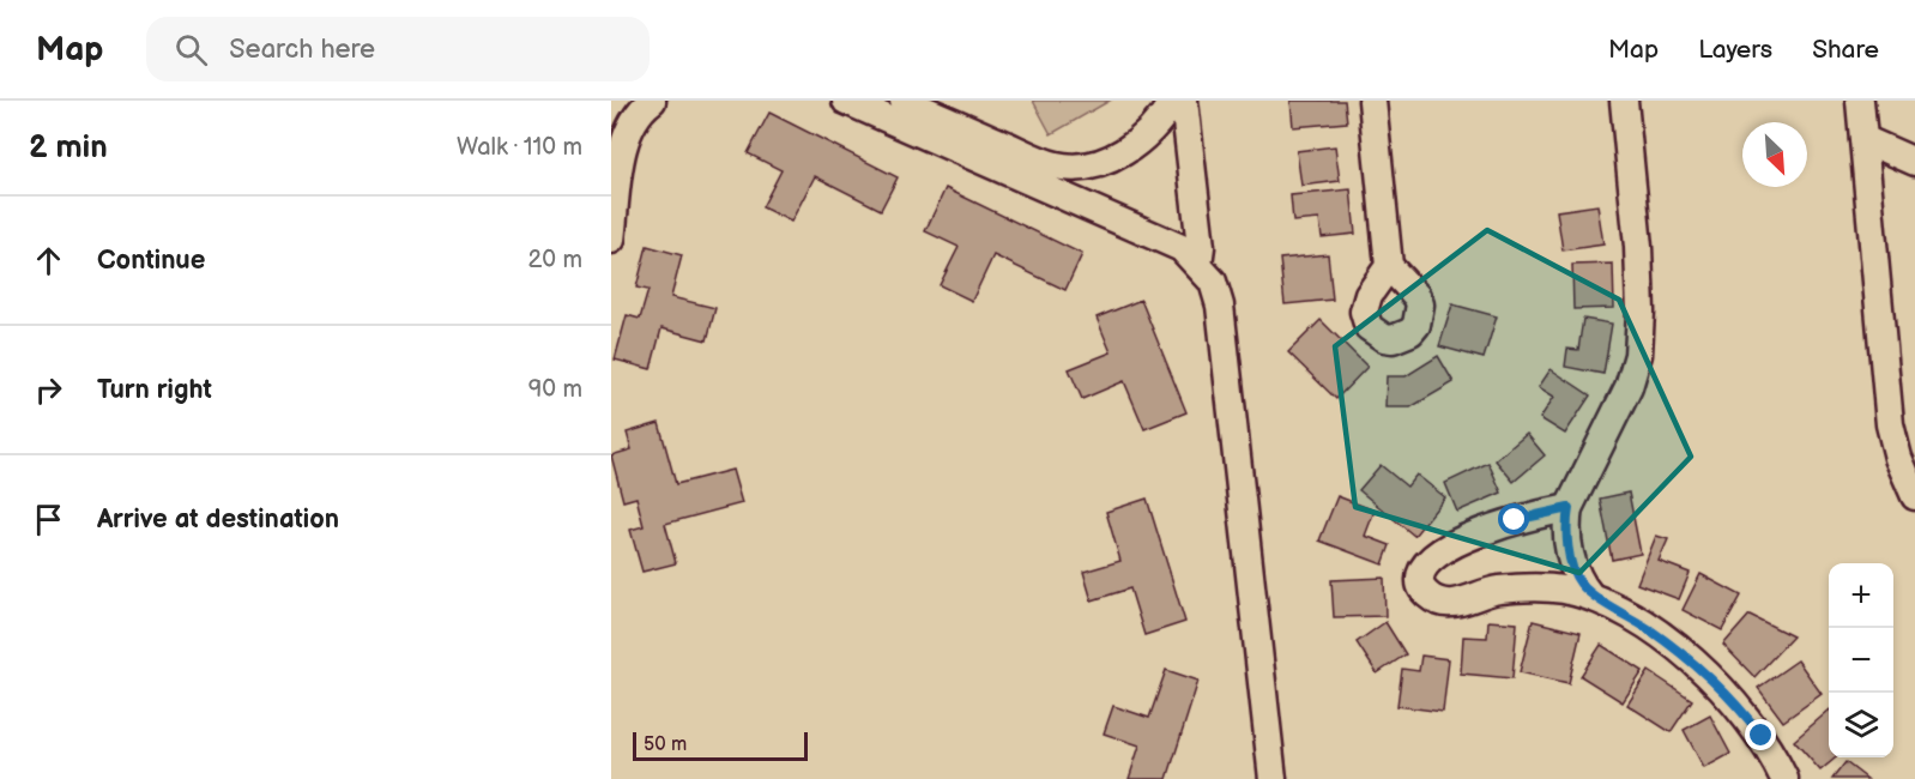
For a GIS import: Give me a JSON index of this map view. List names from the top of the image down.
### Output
{
  "scale_bar": "50 m",
  "north": "bottom right",
  "page": {
    "header": "Map",
    "search": "Search here",
    "nav": ["Map", "Layers", "Share"],
    "heading": ["2 min", "Walk · 110 m"],
    "list": [
      ["Continue", "20 m"],
      ["Turn right", "90 m"],
      "Arrive at destination"
    ],
    "map_buttons": ["+", "−"],
    "scale": "50 m"
  }
}
